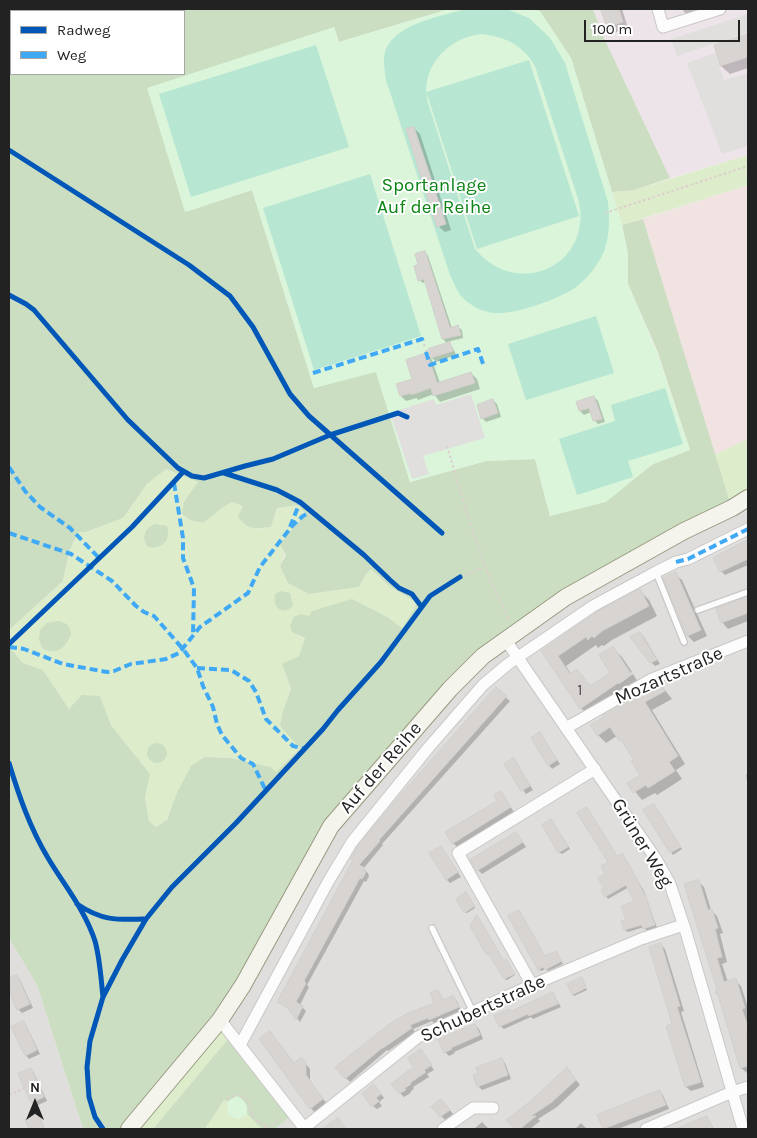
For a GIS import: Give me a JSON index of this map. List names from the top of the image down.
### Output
{
  "streets": {
    "main road": ["Auf der Reihe"],
    "street": ["Mozartstraße", "Grüner Weg", "Schubertstraße"]
  },
  "crossings": [
    ["Mozartstraße", "Grüner Weg"],
    ["Auf der Reihe", "Grüner Weg"],
    ["Grüner Weg", "Schubertstraße"]
  ],
  "parks": ["Sportanlage Auf der Reihe"],
  "house_numbers": ["1"],
  "legend": ["Radweg", "Weg"],
  "scale_bar": "100 m",
  "north": "top"
}
